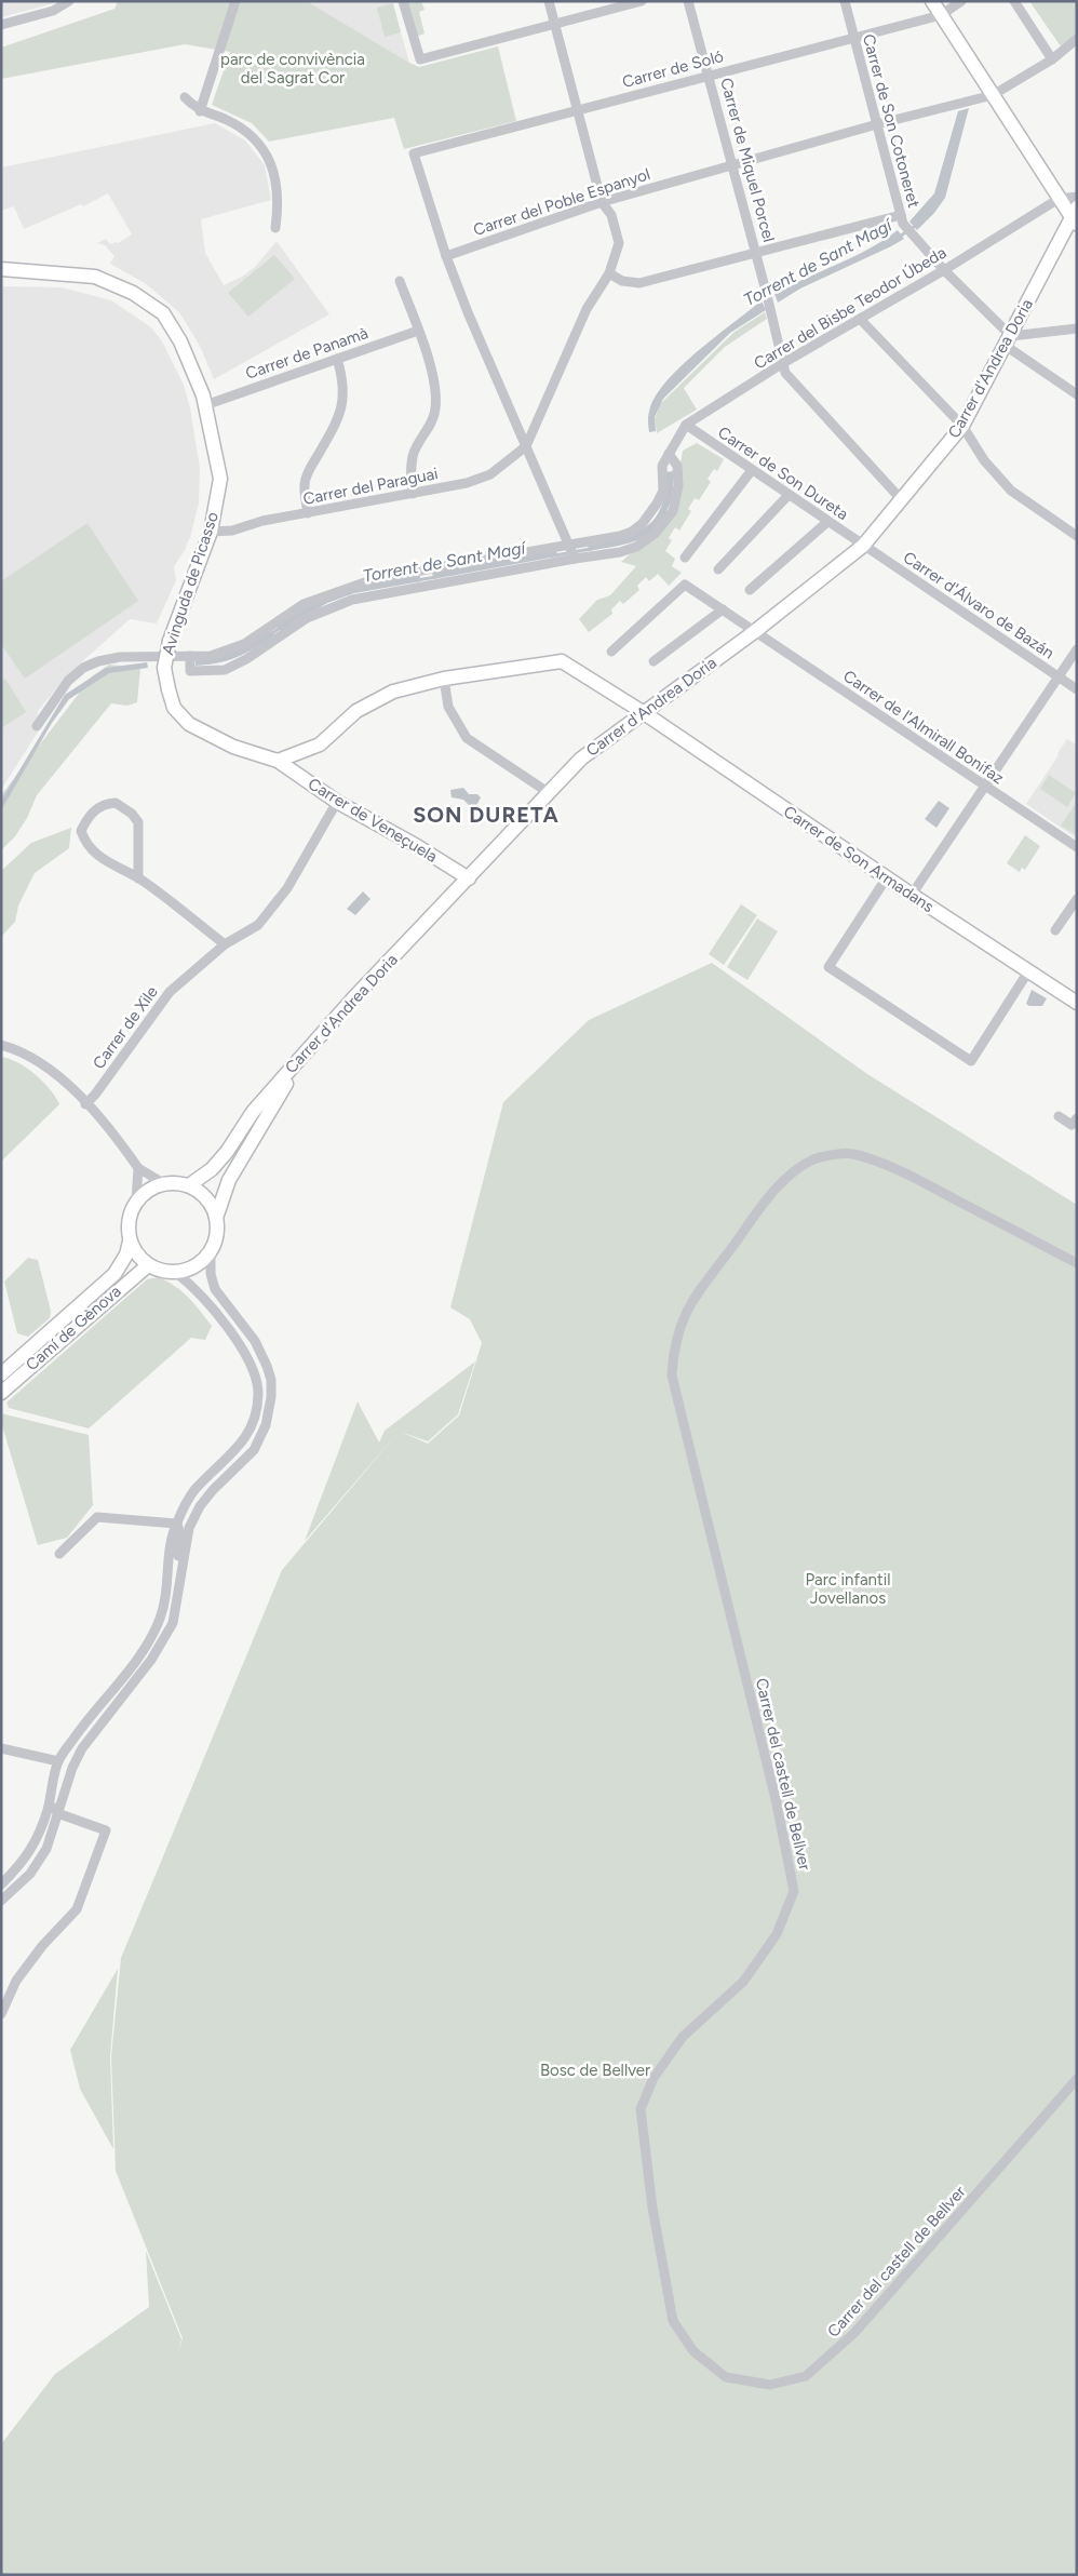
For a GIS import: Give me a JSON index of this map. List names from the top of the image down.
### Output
{
  "streets": {
    "street": [
      "Carrer de Soló",
      "Carrer de Son Cotoneret",
      "Carrer de Miquel Porcel",
      "Carrer del Poble Espanyol",
      "Carrer del Bisbe Teodor Úbeda",
      "Carrer de Panamà",
      "Carrer d'Andrea Doria",
      "Carrer de Son Dureta",
      "Carrer del Paraguai",
      "Avinguda de Picasso",
      "Carrer d'Álvaro de Bazán",
      "Carrer de l'Almirall Bonifaz",
      "Carrer de Veneçuela",
      "Carrer de Son Armadans",
      "Carrer de Xile",
      "Camí de Gènova",
      "Carrer del castell de Bellver"
    ]
  },
  "crossings": [
    ["Carrer de Soló", "Carrer de Son Cotoneret"],
    ["Carrer de Soló", "Carrer de Miquel Porcel"],
    ["Carrer de Soló", "Carrer del Poble Espanyol"],
    ["Carrer de Son Cotoneret", "Carrer del Poble Espanyol"],
    ["Carrer de Son Cotoneret", "Carrer del Bisbe Teodor Úbeda"],
    ["Carrer de Son Cotoneret", "Carrer d'Andrea Doria"],
    ["Carrer de Miquel Porcel", "Carrer del Poble Espanyol"],
    ["Carrer de Miquel Porcel", "Carrer del Bisbe Teodor Úbeda"],
    ["Carrer de Miquel Porcel", "Carrer d'Andrea Doria"],
    ["Carrer del Poble Espanyol", "Carrer del Paraguai"],
    ["Carrer del Bisbe Teodor Úbeda", "Carrer de Son Dureta"],
    ["Carrer de Panamà", "Avinguda de Picasso"],
    ["Carrer d'Andrea Doria", "Carrer de Son Dureta"],
    ["Carrer d'Andrea Doria", "Carrer d'Álvaro de Bazán"],
    ["Carrer d'Andrea Doria", "Carrer de l'Almirall Bonifaz"],
    ["Carrer d'Andrea Doria", "Carrer de Veneçuela"],
    ["Carrer d'Andrea Doria", "Carrer de Son Armadans"],
    ["Carrer d'Andrea Doria", "Camí de Gènova"],
    ["Carrer de Son Dureta", "Carrer d'Álvaro de Bazán"],
    ["Carrer del Paraguai", "Avinguda de Picasso"],
    ["Avinguda de Picasso", "Carrer de Veneçuela"],
    ["Carrer de Veneçuela", "Carrer de Xile"]
  ],
  "districts": ["SON DURETA"],
  "water": ["Torrent de Sant Magí"],
  "parks": ["parc de convivència del Sagrat Cor", "Parc infantil Jovellanos", "Bosc de Bellver"]
}
